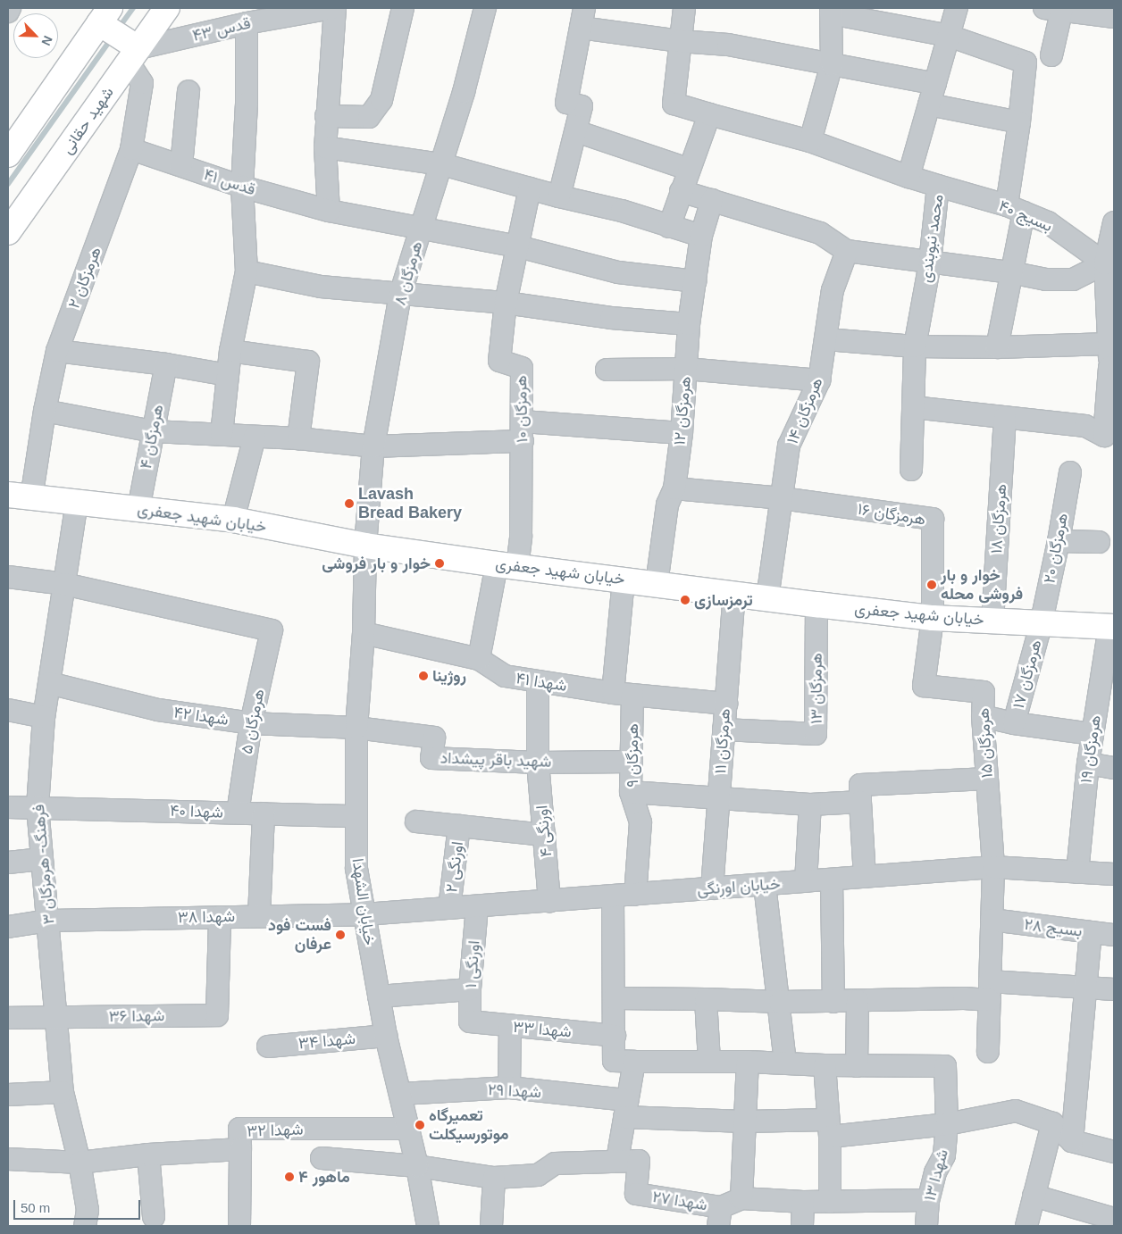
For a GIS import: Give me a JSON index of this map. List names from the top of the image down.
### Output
{
  "streets": {
    "main road": ["شهید حقانی", "خیابان شهید جعفری"],
    "street": [
      "قدس ۴۳",
      "قدس ۴۱",
      "بسیج ۴۰",
      "محمد نبوبندی",
      "هرمزگان ۸",
      "هرمزگان ۲",
      "هرمزگان ۱۰",
      "هرمزگان ۱۲",
      "هرمزگان ۱۴",
      "هرمزگان ۴",
      "هرمزگان ۱۶",
      "هرمزگان ۱۸",
      "هرمزگان ۲۰",
      "هرمزگان ۱۷",
      "شهدا ۴۱",
      "هرمزگان ۱۳",
      "شهدا ۴۲",
      "هرمزگان ۵",
      "هرمزگان ۱۱",
      "هرمزگان ۱۵",
      "هرمزگان ۱۹",
      "هرمزگان ۹",
      "شهید باقر پیشداد",
      "شهدا ۴۰",
      "اورنگی ۴",
      "فرهنگ- هرمزگان ۳",
      "اورنگی ۲",
      "خیابان اورنگی",
      "خیابان الشهدا",
      "شهدا ۳۸",
      "بسیج ۲۸",
      "اورنگی ۱",
      "شهدا ۳۶",
      "شهدا ۳۳",
      "شهدا ۳۴",
      "شهدا ۲۹",
      "شهدا ۳۲",
      "شهدا ۱۳",
      "شهدا ۲۷"
    ]
  },
  "crossings": [
    ["قدس ۴۳", "شهید حقانی"],
    ["قدس ۴۳", "هرمزگان ۲"],
    ["شهید حقانی", "هرمزگان ۲"],
    ["قدس ۴۱", "هرمزگان ۸"],
    ["قدس ۴۱", "هرمزگان ۲"],
    ["قدس ۴۱", "هرمزگان ۱۰"],
    ["قدس ۴۱", "هرمزگان ۱۲"],
    ["بسیج ۴۰", "محمد نبوبندی"],
    ["هرمزگان ۸", "خیابان شهید جعفری"],
    ["هرمزگان ۸", "خیابان الشهدا"],
    ["هرمزگان ۲", "خیابان شهید جعفری"],
    ["هرمزگان ۱۰", "خیابان شهید جعفری"],
    ["هرمزگان ۱۰", "شهدا ۴۱"],
    ["هرمزگان ۱۲", "خیابان شهید جعفری"],
    ["هرمزگان ۱۴", "هرمزگان ۱۶"],
    ["هرمزگان ۱۴", "خیابان شهید جعفری"],
    ["هرمزگان ۴", "خیابان شهید جعفری"],
    ["هرمزگان ۱۶", "خیابان شهید جعفری"],
    ["هرمزگان ۱۶", "هرمزگان ۱۵"],
    ["خیابان شهید جعفری", "هرمزگان ۱۸"],
    ["خیابان شهید جعفری", "هرمزگان ۲۰"],
    ["خیابان شهید جعفری", "هرمزگان ۱۷"],
    ["خیابان شهید جعفری", "هرمزگان ۱۳"],
    ["خیابان شهید جعفری", "هرمزگان ۱۱"],
    ["خیابان شهید جعفری", "هرمزگان ۱۵"],
    ["خیابان شهید جعفری", "هرمزگان ۱۹"],
    ["خیابان شهید جعفری", "هرمزگان ۹"],
    ["خیابان شهید جعفری", "فرهنگ- هرمزگان ۳"],
    ["خیابان شهید جعفری", "خیابان الشهدا"],
    ["هرمزگان ۲۰", "هرمزگان ۱۷"],
    ["شهدا ۴۱", "هرمزگان ۱۱"],
    ["شهدا ۴۱", "هرمزگان ۹"],
    ["شهدا ۴۱", "اورنگی ۴"],
    ["شهدا ۴۱", "خیابان الشهدا"],
    ["هرمزگان ۱۳", "هرمزگان ۱۱"],
    ["شهدا ۴۲", "هرمزگان ۵"],
    ["شهدا ۴۲", "شهید باقر پیشداد"],
    ["شهدا ۴۲", "فرهنگ- هرمزگان ۳"],
    ["شهدا ۴۲", "خیابان الشهدا"],
    ["هرمزگان ۵", "شهدا ۴۰"],
    ["هرمزگان ۵", "فرهنگ- هرمزگان ۳"],
    ["هرمزگان ۱۱", "خیابان اورنگی"],
    ["هرمزگان ۱۵", "خیابان اورنگی"],
    ["هرمزگان ۱۵", "بسیج ۲۸"],
    ["هرمزگان ۱۹", "خیابان اورنگی"],
    ["هرمزگان ۹", "شهید باقر پیشداد"],
    ["هرمزگان ۹", "خیابان اورنگی"],
    ["شهید باقر پیشداد", "اورنگی ۴"],
    ["شهید باقر پیشداد", "خیابان الشهدا"],
    ["شهدا ۴۰", "فرهنگ- هرمزگان ۳"],
    ["شهدا ۴۰", "خیابان الشهدا"],
    ["اورنگی ۴", "خیابان اورنگی"],
    ["فرهنگ- هرمزگان ۳", "شهدا ۳۸"],
    ["فرهنگ- هرمزگان ۳", "شهدا ۳۶"],
    ["فرهنگ- هرمزگان ۳", "شهدا ۳۲"],
    ["اورنگی ۲", "خیابان اورنگی"],
    ["خیابان اورنگی", "خیابان الشهدا"],
    ["خیابان اورنگی", "شهدا ۳۸"],
    ["خیابان اورنگی", "اورنگی ۱"],
    ["خیابان الشهدا", "شهدا ۳۸"],
    ["خیابان الشهدا", "شهدا ۳۴"],
    ["خیابان الشهدا", "شهدا ۲۹"],
    ["خیابان الشهدا", "شهدا ۳۲"],
    ["خیابان الشهدا", "شهدا ۲۷"],
    ["شهدا ۳۸", "شهدا ۳۶"],
    ["اورنگی ۱", "شهدا ۳۳"],
    ["شهدا ۲۹", "شهدا ۱۳"],
    ["شهدا ۱۳", "شهدا ۲۷"]
  ],
  "places": [
    "Lavash Bread Bakery",
    "خوار و بار فروشی",
    "خوار و بار فروشی محله",
    "ترمزسازی",
    "روژینا",
    "فست فود عرفان",
    "تعمیرگاه موتورسیکلت",
    "ماهور ۴"
  ],
  "scale_bar": "50 m",
  "north": "bottom right"
}
